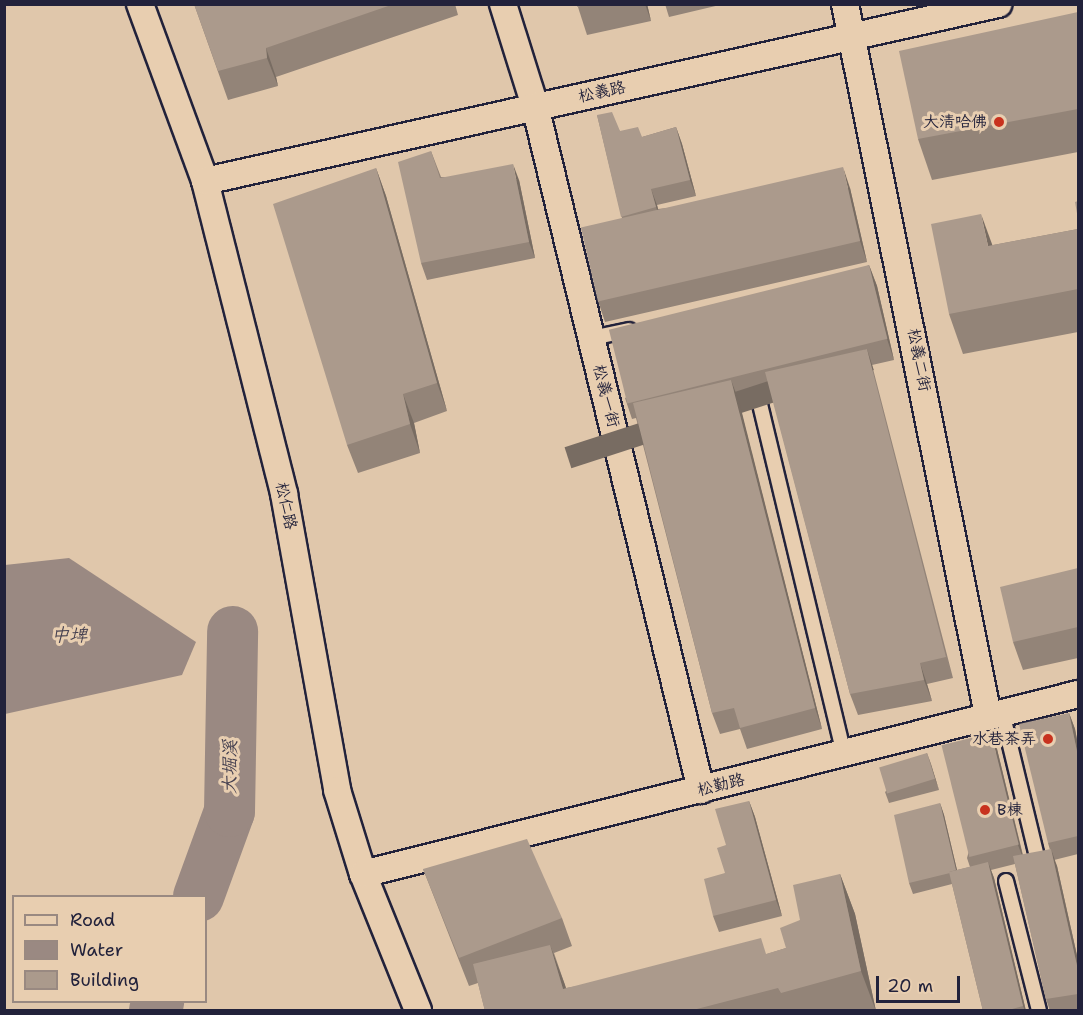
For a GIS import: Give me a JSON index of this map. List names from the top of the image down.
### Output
{
  "streets": {
    "street": [
      "松義路",
      "松義二街",
      "松義一街",
      "松仁路",
      "松勤路"
    ]
  },
  "crossings": [
    ["松義路", "松義二街"],
    ["松義路", "松義一街"],
    ["松義路", "松仁路"],
    ["松義二街", "松勤路"],
    ["松義一街", "松勤路"],
    ["松仁路", "松勤路"]
  ],
  "water": ["中埤", "大堀溪"],
  "places": ["大清哈佛", "水巷茶弄", "B棟"],
  "legend": ["Road", "Water", "Building"],
  "scale_bar": "20 m"
}
